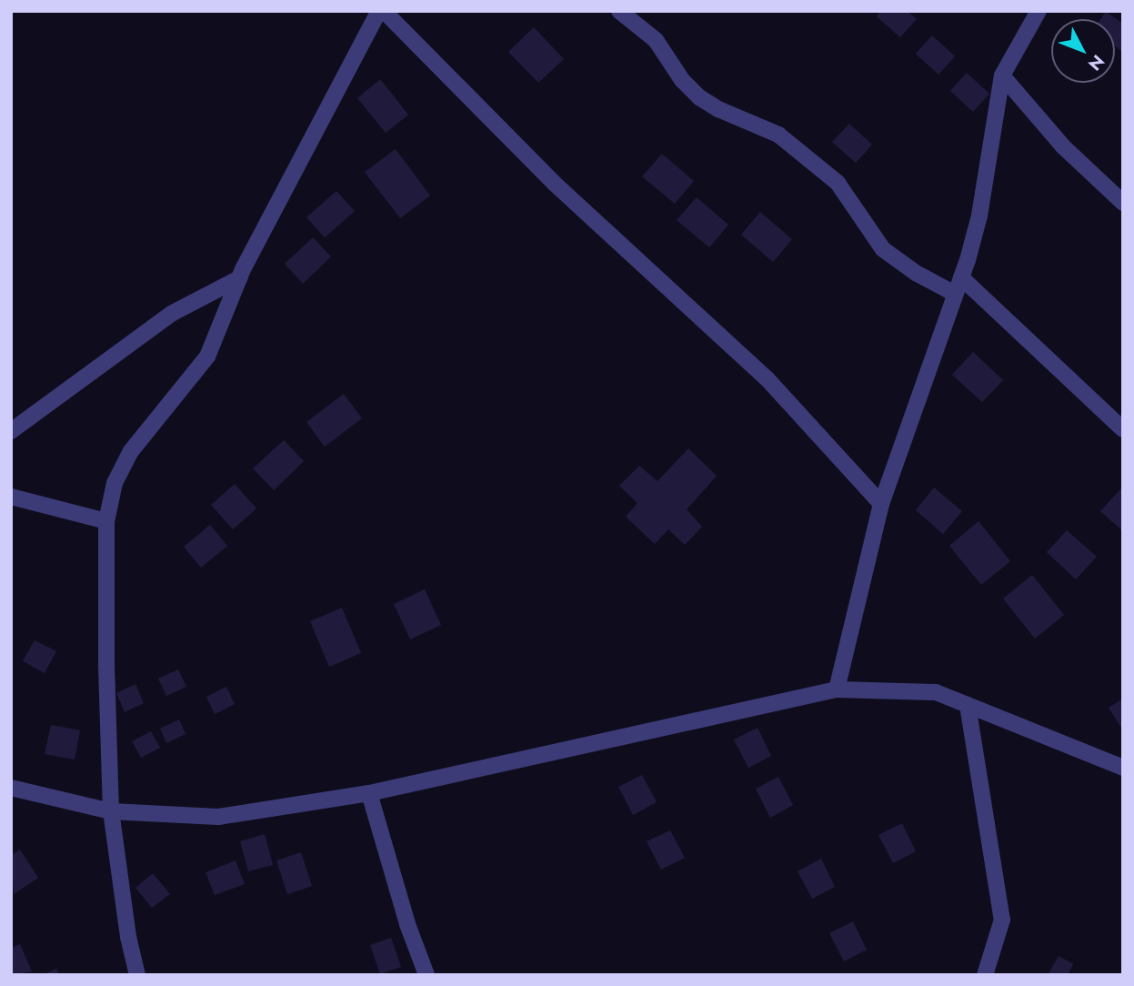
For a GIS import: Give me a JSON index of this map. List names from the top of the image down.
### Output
{
  "north": "bottom right"
}
